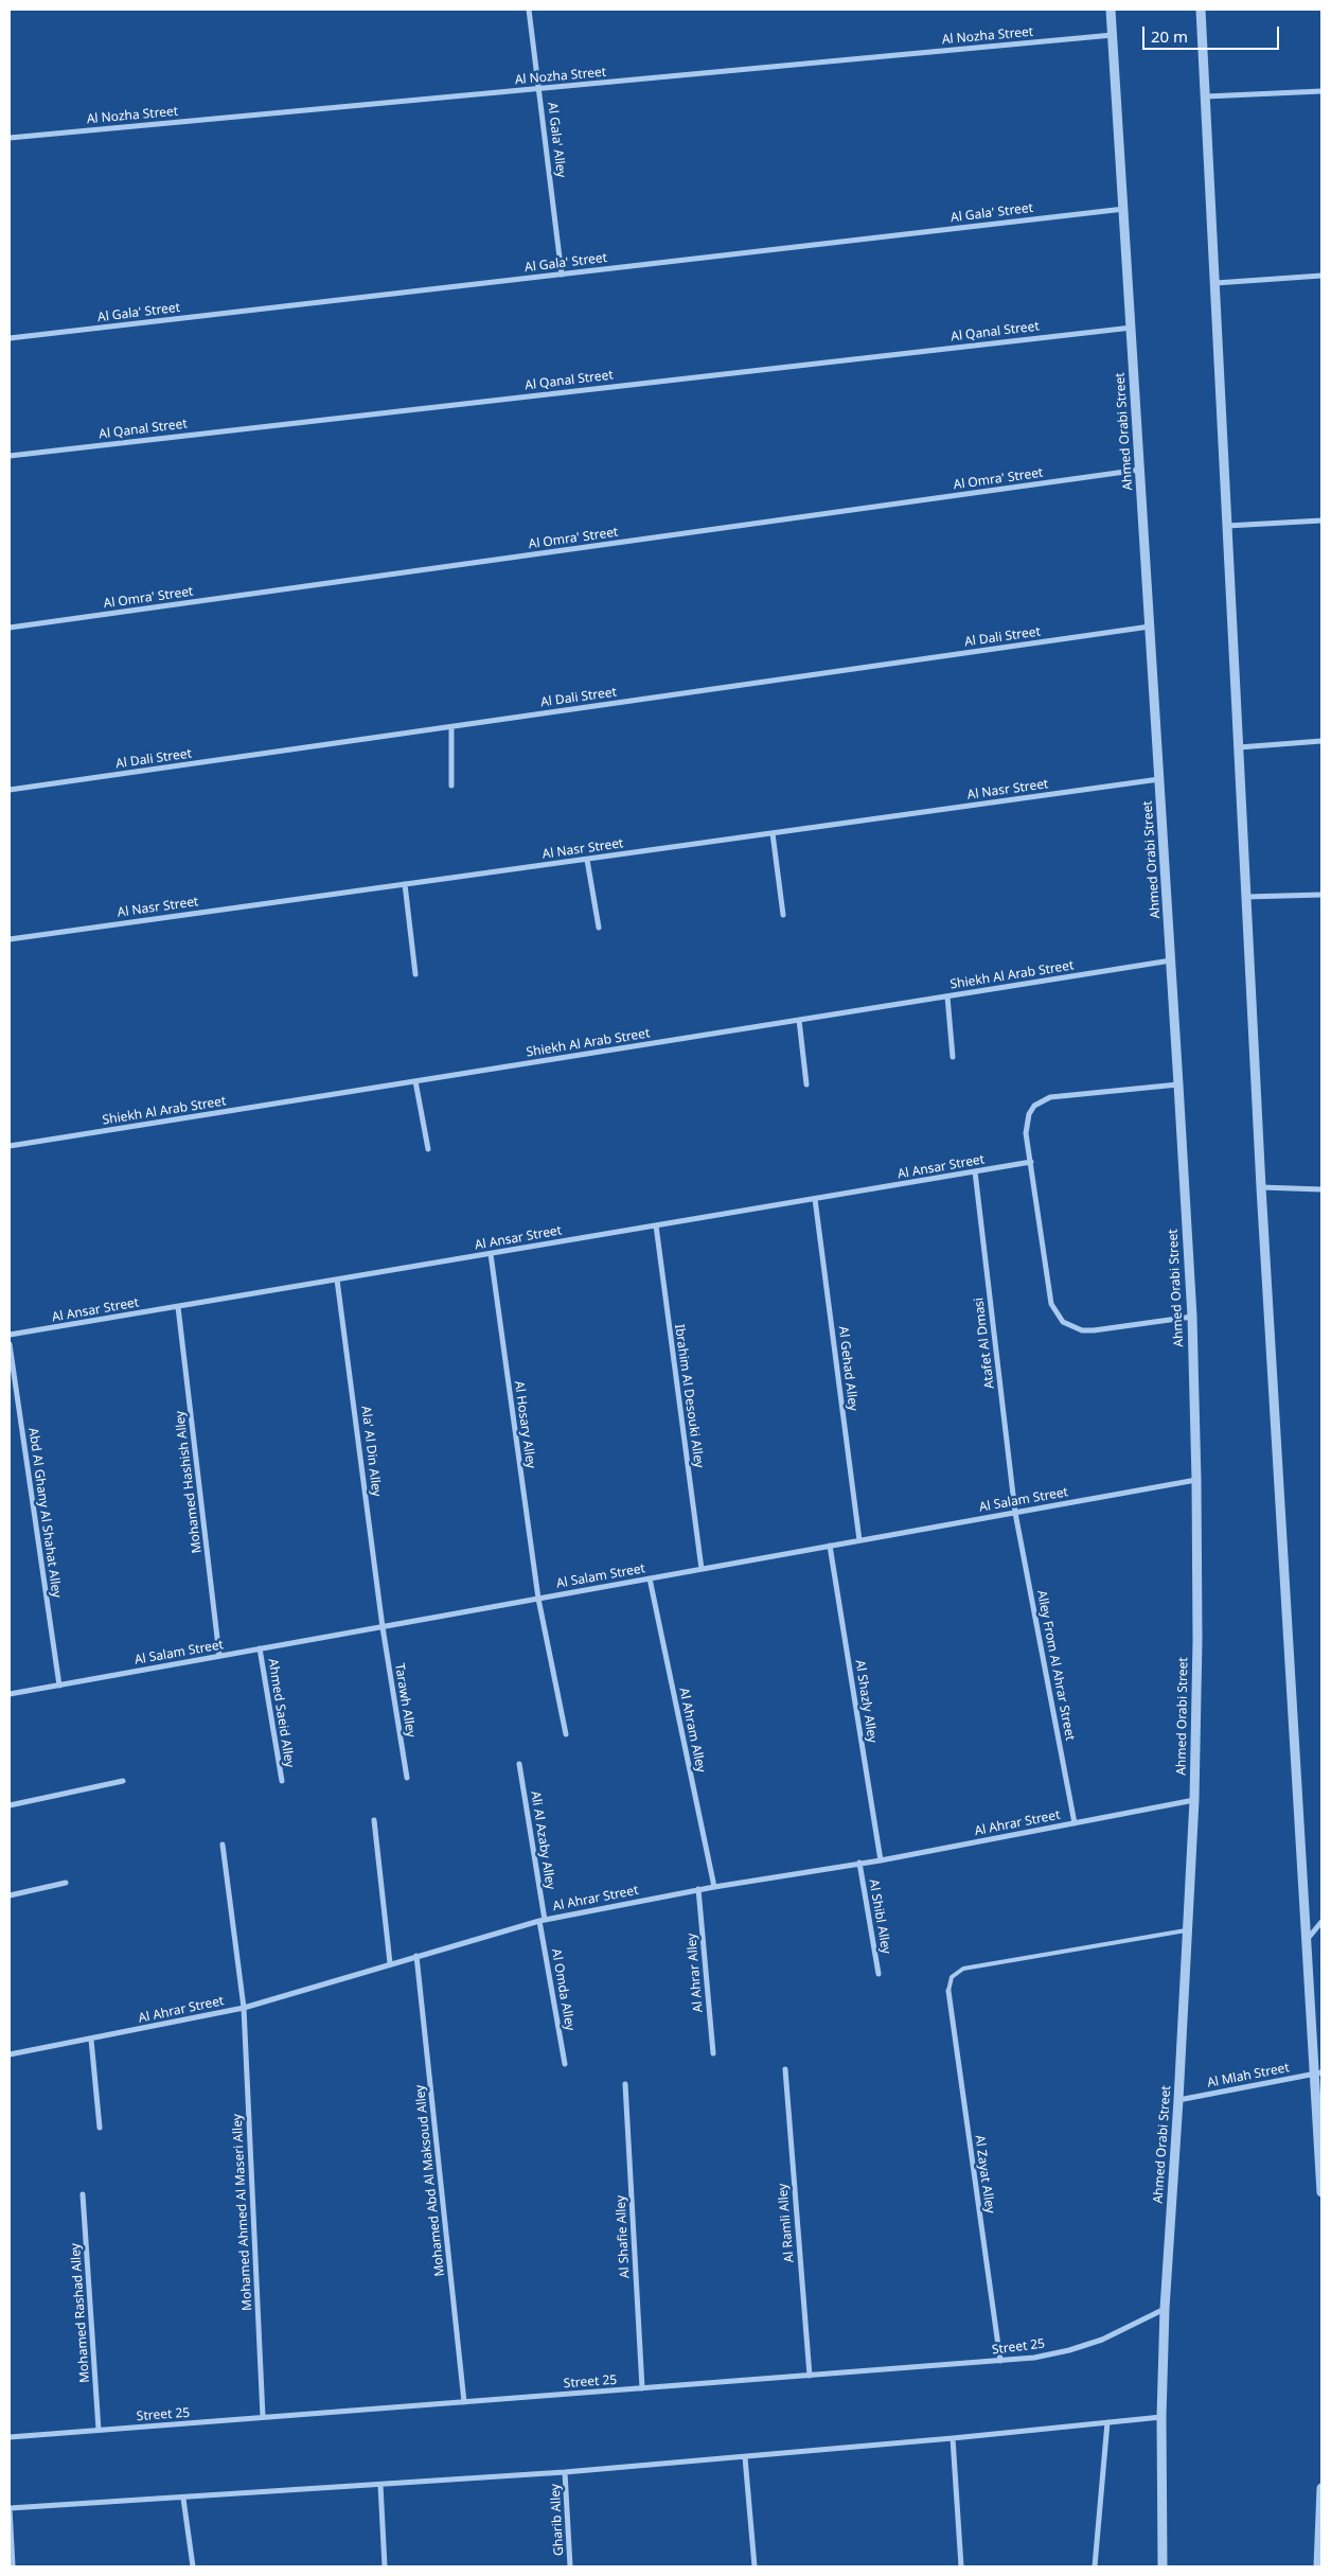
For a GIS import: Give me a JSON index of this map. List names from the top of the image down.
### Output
{
  "streets": {
    "street": [
      "Al Nozha Street",
      "Al Gala' Alley",
      "Al Gala' Street",
      "Al Qanal Street",
      "Ahmed Orabi Street",
      "Al Omra' Street",
      "Al Dali Street",
      "Al Nasr Street",
      "Shiekh Al Arab Street",
      "Al Ansar Street",
      "Atafet Al Dmasi",
      "Al Gehad Alley",
      "Ibrahim Al Desouki Alley",
      "Al Hosary Alley",
      "Ala' Al Din Alley",
      "Mohamed Hashish Alley",
      "Al Salam Street",
      "Abd Al Ghany Al Shahat Alley",
      "Alley From Al Ahrar Street",
      "Tarawh Alley",
      "Al Shazly Alley",
      "Ahmed Saeid Alley",
      "Al Ahram Alley",
      "Al Ahrar Street",
      "Ali Al Azaby Alley",
      "Al Shibl Alley",
      "Al Ahrar Alley",
      "Al Omda Alley",
      "Al Mlah Street",
      "Al Zayat Alley",
      "Mohamed Abd Al Maksoud Alley",
      "Mohamed Ahmed Al Maseri Alley",
      "Al Ramli Alley",
      "Al Shafie Alley",
      "Mohamed Rashad Alley",
      "Street 25",
      "Gharib Alley"
    ]
  },
  "crossings": [
    ["Al Nozha Street", "Al Gala' Alley"],
    ["Al Nozha Street", "Ahmed Orabi Street"],
    ["Al Gala' Alley", "Al Gala' Street"],
    ["Al Gala' Street", "Ahmed Orabi Street"],
    ["Al Qanal Street", "Ahmed Orabi Street"],
    ["Ahmed Orabi Street", "Al Omra' Street"],
    ["Ahmed Orabi Street", "Al Dali Street"],
    ["Ahmed Orabi Street", "Al Nasr Street"],
    ["Ahmed Orabi Street", "Shiekh Al Arab Street"],
    ["Ahmed Orabi Street", "Al Salam Street"],
    ["Ahmed Orabi Street", "Al Ahrar Street"],
    ["Ahmed Orabi Street", "Al Mlah Street"],
    ["Ahmed Orabi Street", "Street 25"],
    ["Al Ansar Street", "Atafet Al Dmasi"],
    ["Al Ansar Street", "Al Gehad Alley"],
    ["Al Ansar Street", "Ibrahim Al Desouki Alley"],
    ["Al Ansar Street", "Al Hosary Alley"],
    ["Al Ansar Street", "Ala' Al Din Alley"],
    ["Al Ansar Street", "Mohamed Hashish Alley"],
    ["Atafet Al Dmasi", "Al Salam Street"],
    ["Atafet Al Dmasi", "Alley From Al Ahrar Street"],
    ["Al Gehad Alley", "Al Salam Street"],
    ["Ibrahim Al Desouki Alley", "Al Salam Street"],
    ["Al Hosary Alley", "Al Salam Street"],
    ["Ala' Al Din Alley", "Al Salam Street"],
    ["Ala' Al Din Alley", "Tarawh Alley"],
    ["Mohamed Hashish Alley", "Al Salam Street"],
    ["Al Salam Street", "Abd Al Ghany Al Shahat Alley"],
    ["Al Salam Street", "Alley From Al Ahrar Street"],
    ["Al Salam Street", "Tarawh Alley"],
    ["Al Salam Street", "Al Shazly Alley"],
    ["Al Salam Street", "Ahmed Saeid Alley"],
    ["Al Salam Street", "Al Ahram Alley"],
    ["Alley From Al Ahrar Street", "Al Ahrar Street"],
    ["Al Shazly Alley", "Al Ahrar Street"],
    ["Al Ahram Alley", "Al Ahrar Street"],
    ["Al Ahrar Street", "Ali Al Azaby Alley"],
    ["Al Ahrar Street", "Al Shibl Alley"],
    ["Al Ahrar Street", "Al Ahrar Alley"],
    ["Al Ahrar Street", "Al Omda Alley"],
    ["Al Ahrar Street", "Mohamed Abd Al Maksoud Alley"],
    ["Al Ahrar Street", "Mohamed Ahmed Al Maseri Alley"],
    ["Ali Al Azaby Alley", "Al Omda Alley"],
    ["Al Zayat Alley", "Street 25"],
    ["Mohamed Abd Al Maksoud Alley", "Street 25"],
    ["Mohamed Ahmed Al Maseri Alley", "Street 25"],
    ["Al Ramli Alley", "Street 25"],
    ["Al Shafie Alley", "Street 25"],
    ["Mohamed Rashad Alley", "Street 25"]
  ],
  "scale_bar": "20 m"
}
